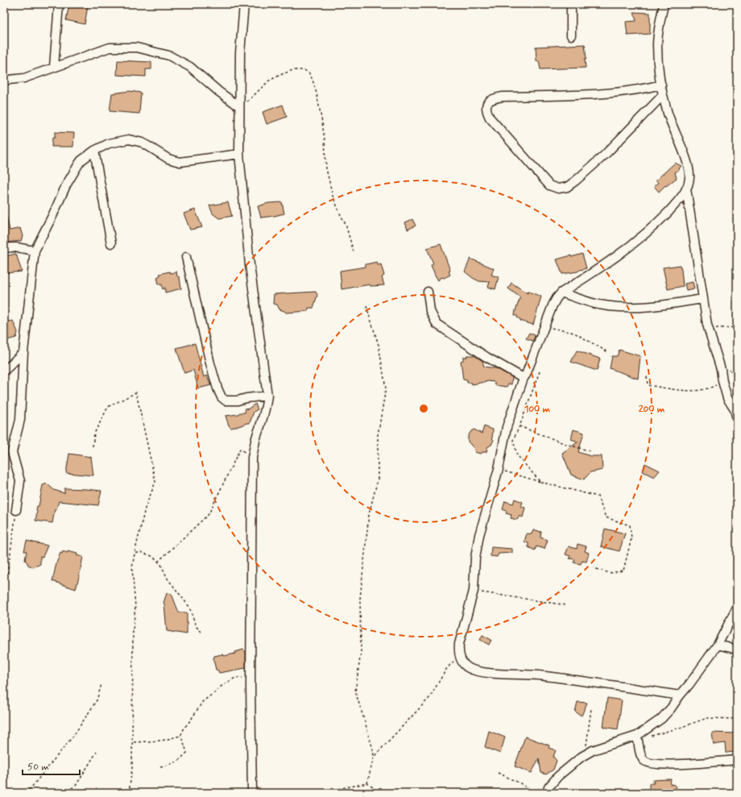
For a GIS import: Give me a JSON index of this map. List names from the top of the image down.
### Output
{
  "scale_bar": "50 m",
  "rings": ["100 m", "200 m"]
}
